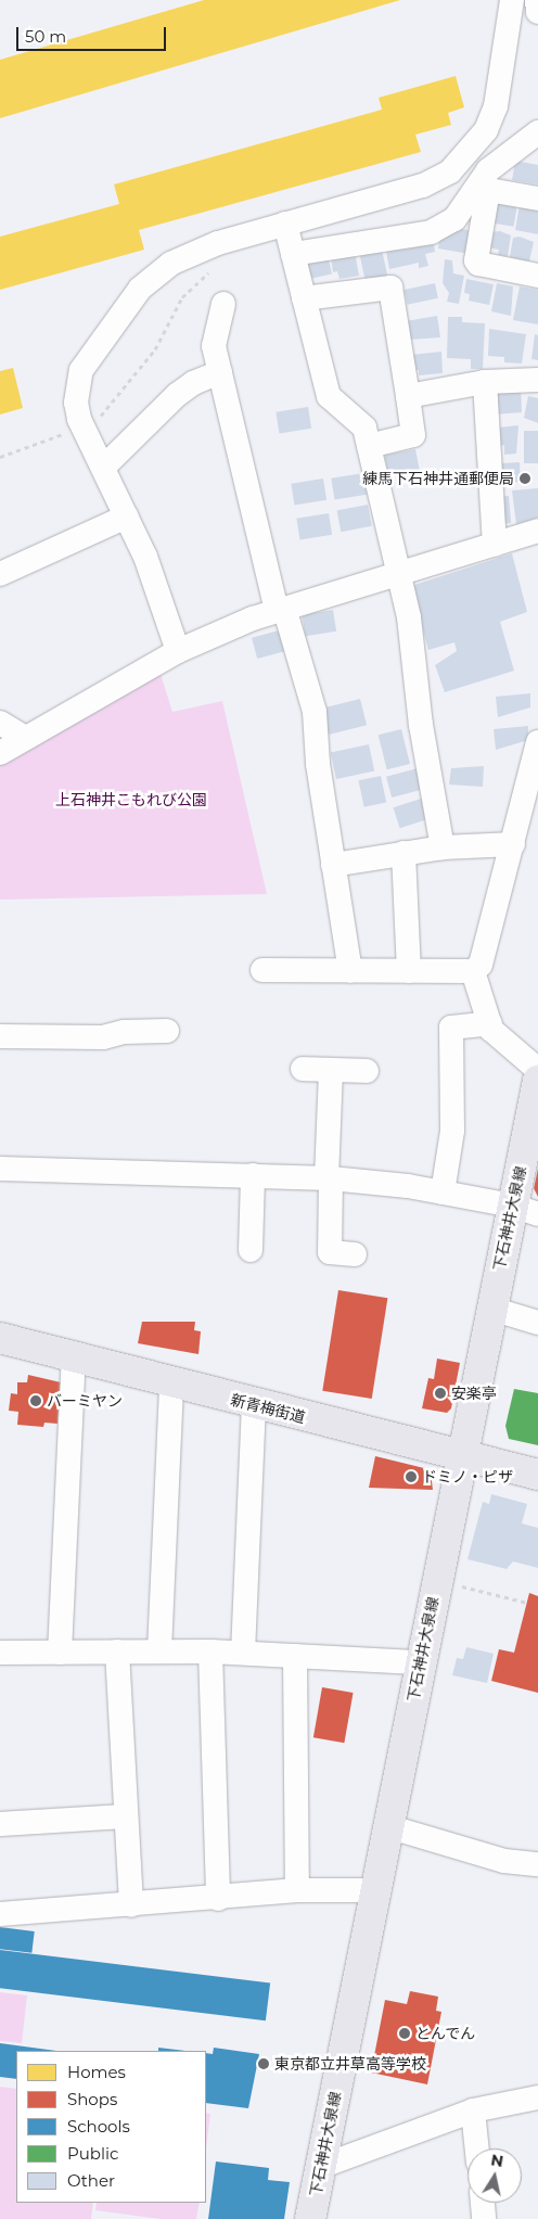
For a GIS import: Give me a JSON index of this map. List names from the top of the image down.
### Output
{
  "streets": {
    "main road": ["下石神井大泉線", "新青梅街道"]
  },
  "crossings": [
    ["下石神井大泉線", "新青梅街道"]
  ],
  "parks": ["上石神井こもれび公園"],
  "places": [
    "練馬下石神井通郵便局",
    "安楽亭",
    "バーミヤン",
    "ドミノ・ピザ",
    "とんでん",
    "東京都立井草高等学校"
  ],
  "legend": [
    "Homes",
    "Shops",
    "Schools",
    "Public",
    "Other"
  ],
  "scale_bar": "50 m",
  "north": "top"
}
